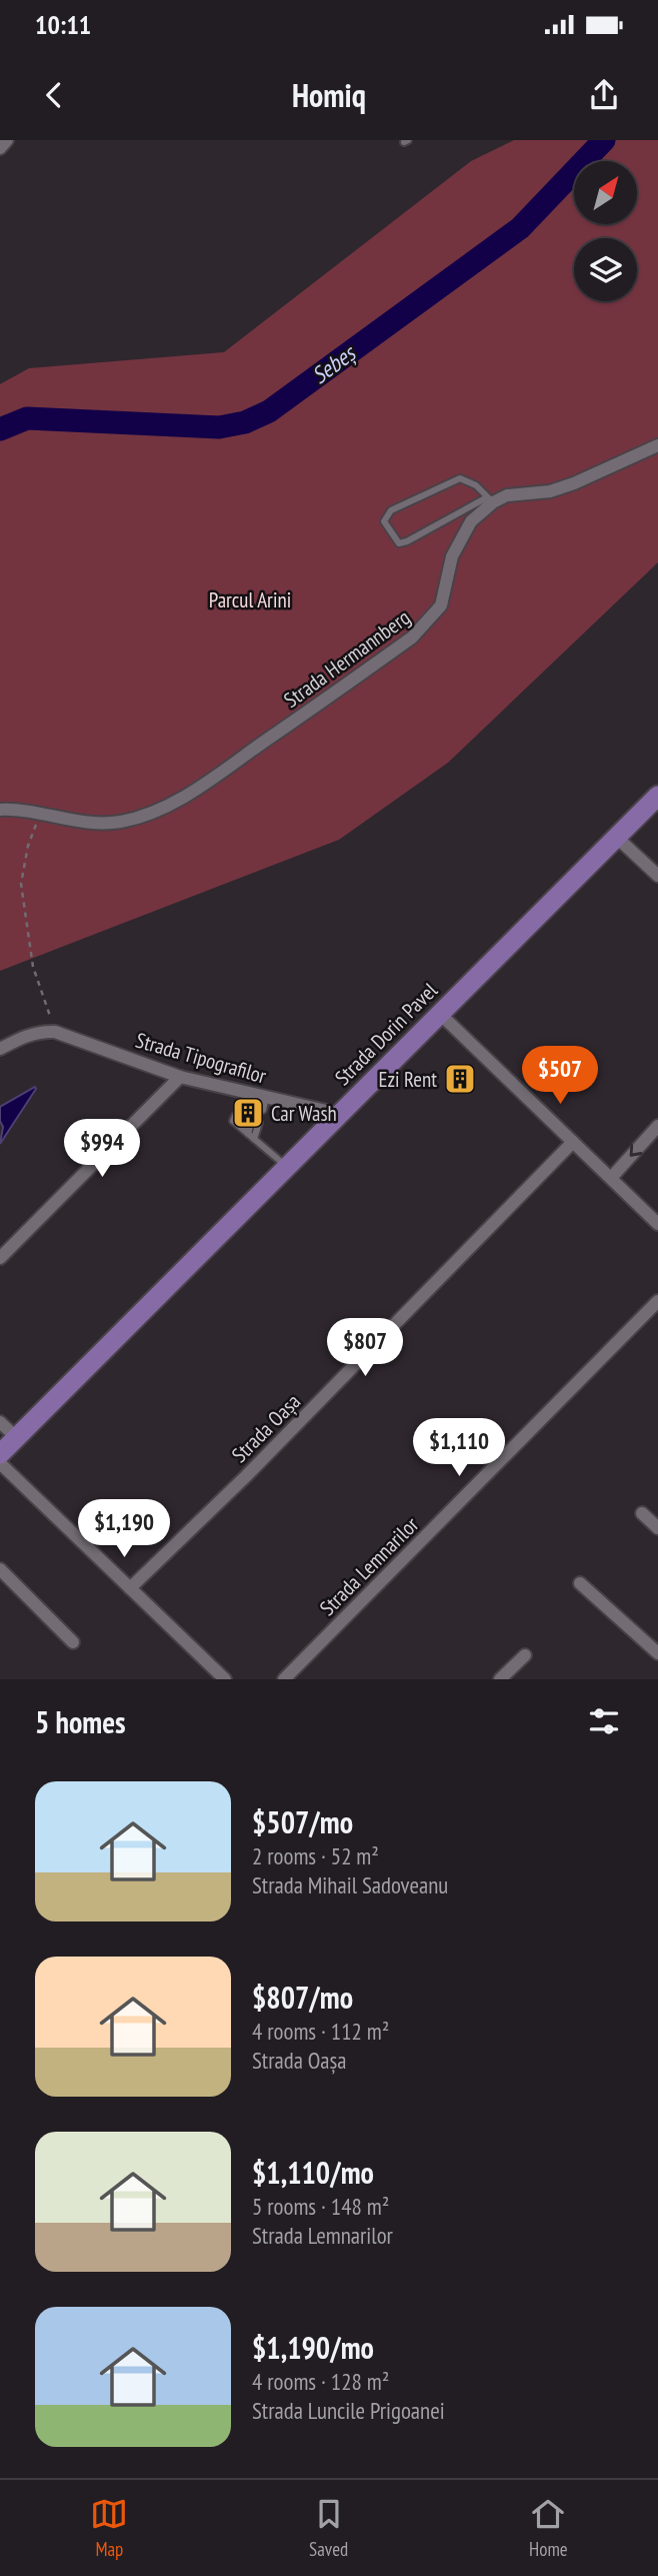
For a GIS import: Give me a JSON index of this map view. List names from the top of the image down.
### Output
{
  "streets": {
    "main road": ["Strada Dorin Pavel"],
    "street": [
      "Strada Hermannberg",
      "Strada Tipografilor",
      "Strada Oașa",
      "Strada Lemnarilor"
    ]
  },
  "crossings": [
    ["Strada Dorin Pavel", "Strada Tipografilor"]
  ],
  "water": ["Sebeș"],
  "parks": ["Parcul Arini"],
  "places": {
    "building": ["Ezi Rent", "Car Wash"]
  },
  "north": "top right",
  "page": {
    "status": "10:11",
    "header": "Homiq",
    "price": [
      "$507",
      "$994",
      "$807",
      "$1,110",
      "$1,190"
    ],
    "heading": "5 homes",
    "list": [
      {
        "name": "$507/mo",
        "note": "2 rooms · 52 m² · Strada Mihail Sadoveanu"
      },
      {
        "name": "$807/mo",
        "note": "4 rooms · 112 m² · Strada Oașa"
      },
      {
        "name": "$1,110/mo",
        "note": "5 rooms · 148 m² · Strada Lemnarilor"
      },
      {
        "name": "$1,190/mo",
        "note": "4 rooms · 128 m² · Strada Luncile Prigoanei"
      }
    ],
    "tabs": ["Map", "Saved", "Home"]
  }
}
